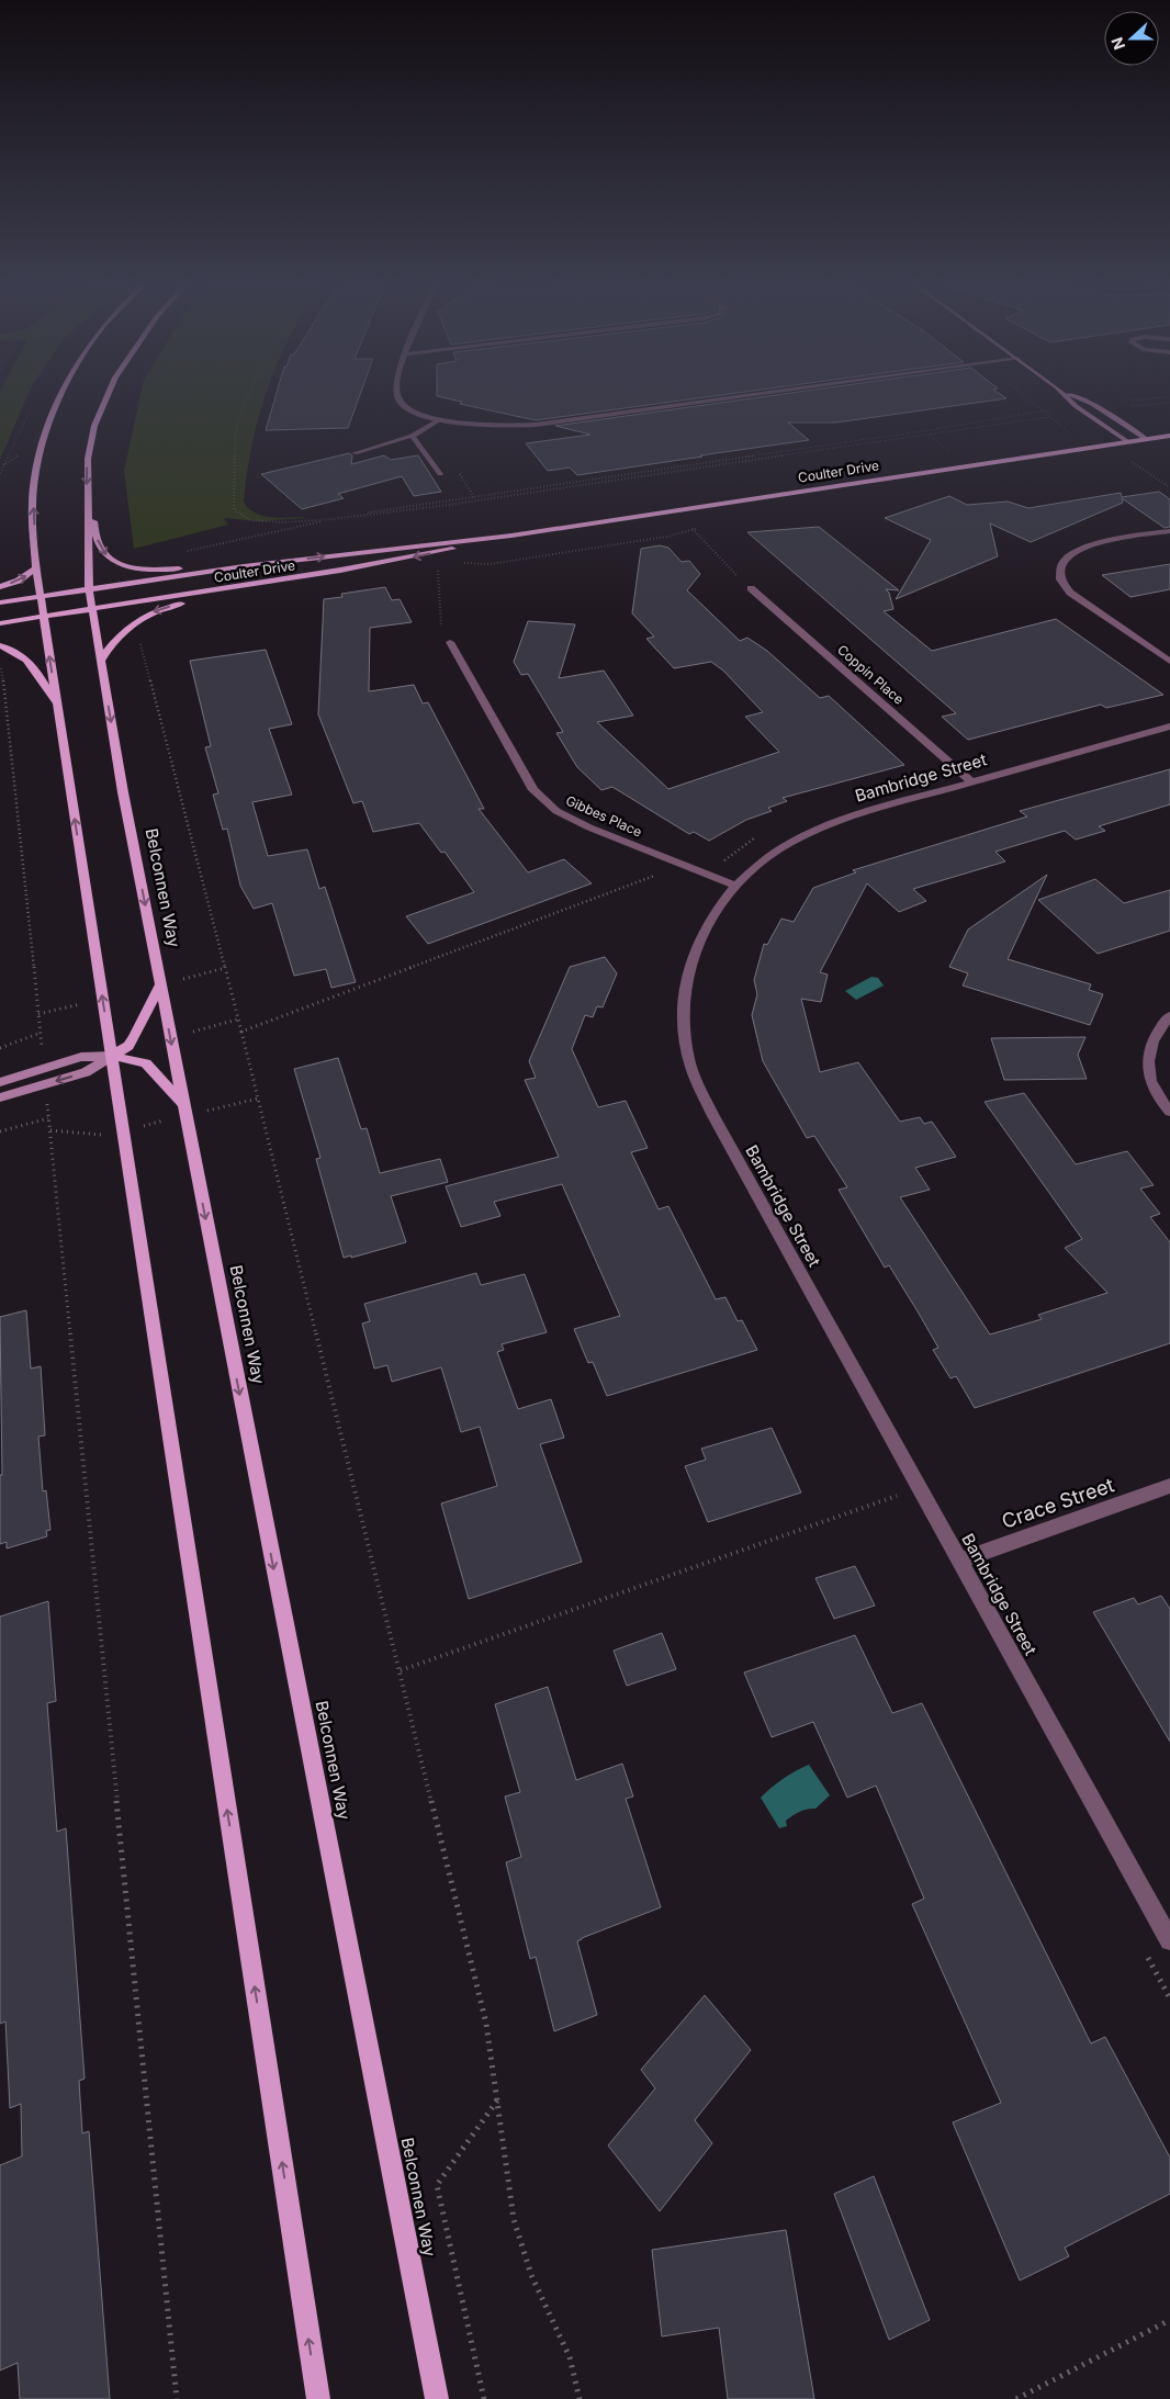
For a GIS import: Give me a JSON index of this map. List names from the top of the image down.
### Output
{
  "streets": {
    "main road": ["Coulter Drive", "Belconnen Way"],
    "street": [
      "Coppin Place",
      "Bambridge Street",
      "Gibbes Place",
      "Crace Street"
    ]
  },
  "crossings": [
    ["Coulter Drive", "Belconnen Way"],
    ["Coppin Place", "Bambridge Street"],
    ["Bambridge Street", "Gibbes Place"],
    ["Bambridge Street", "Crace Street"]
  ],
  "north": "left"
}
